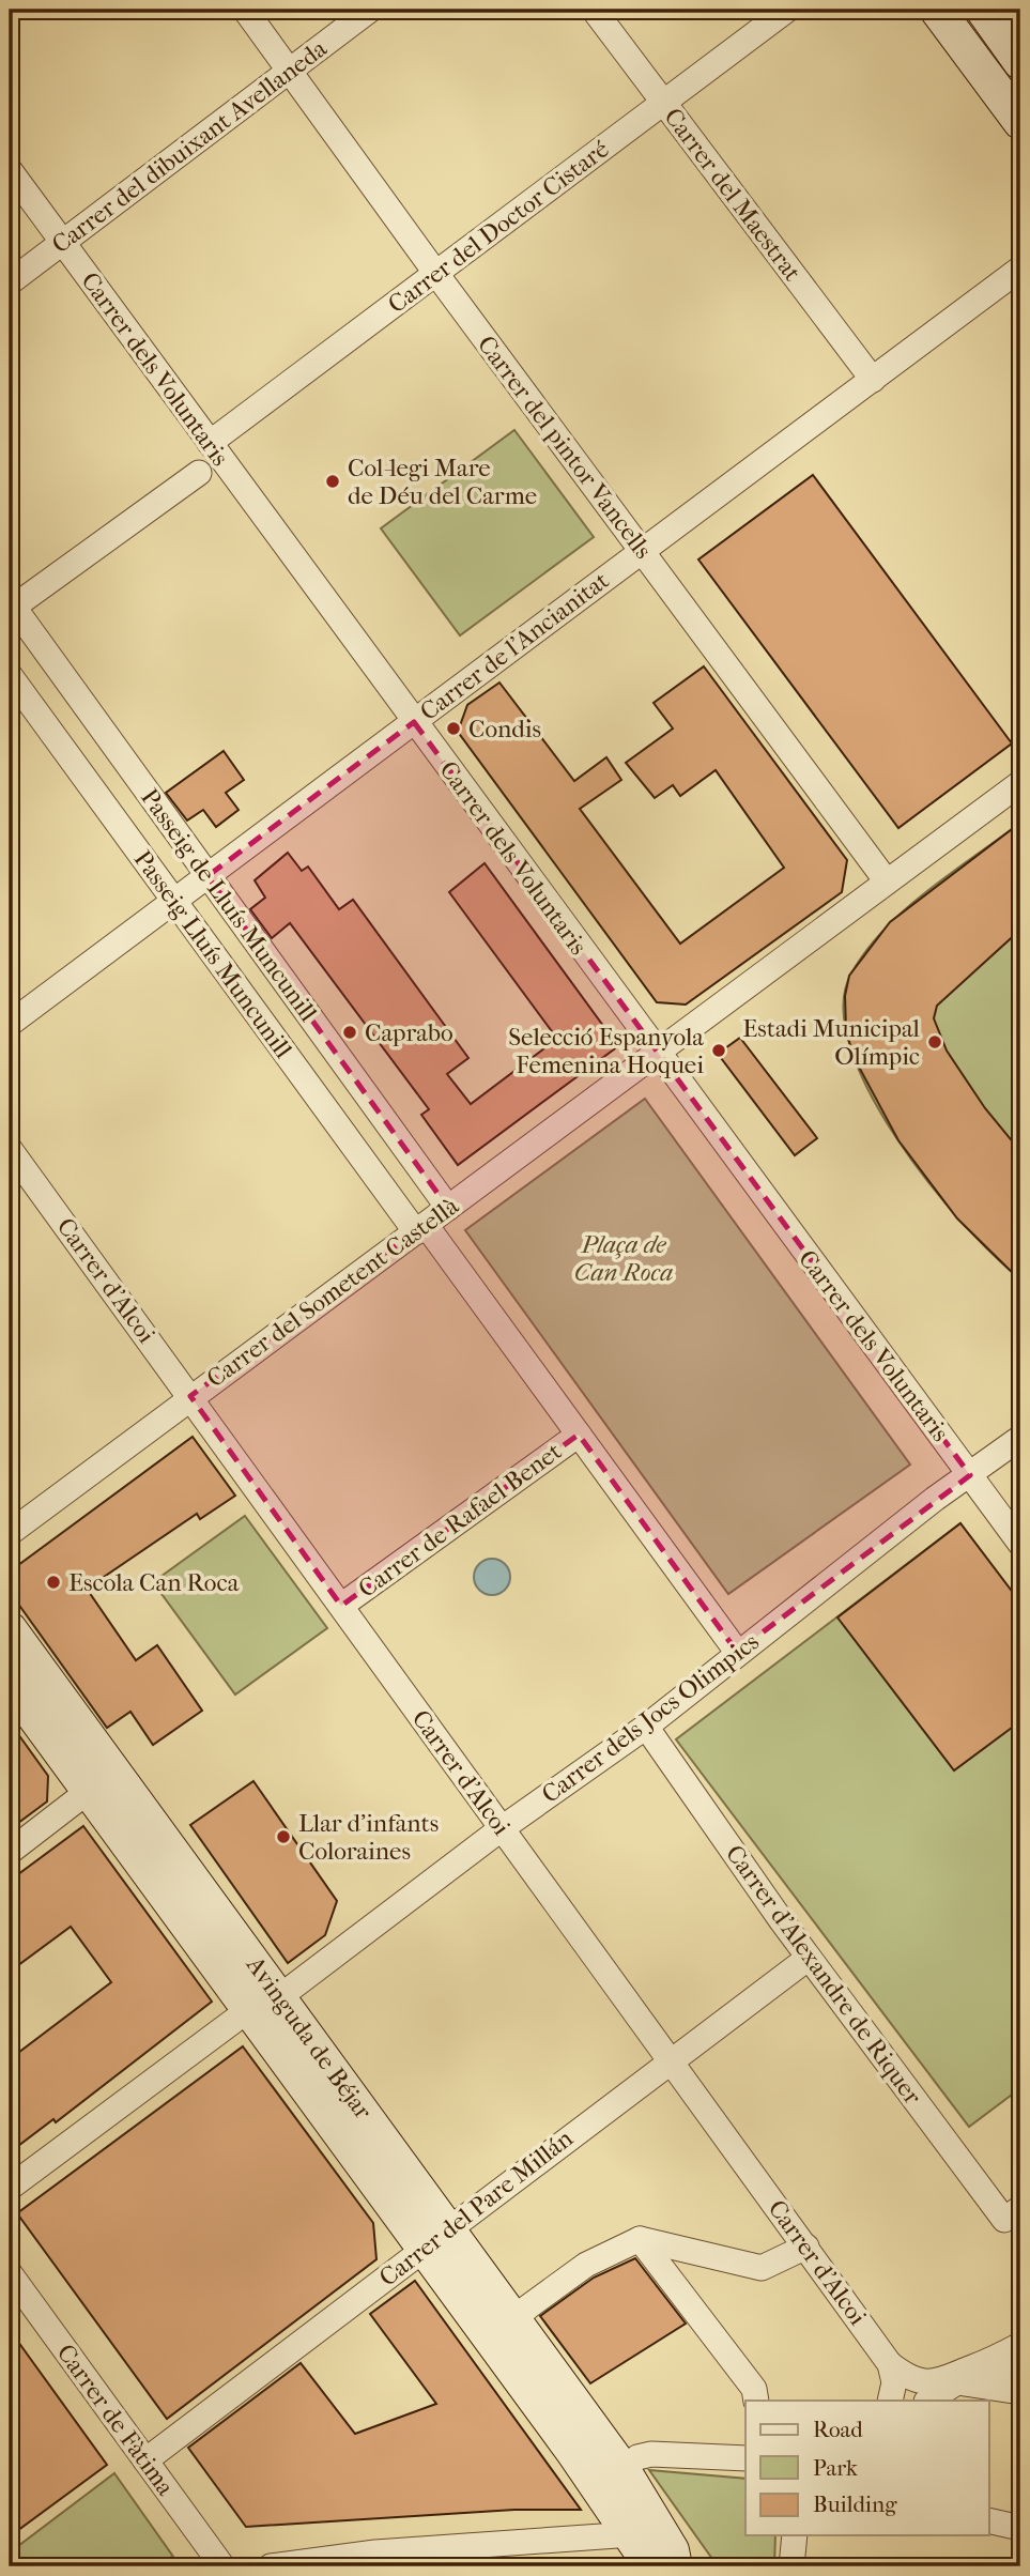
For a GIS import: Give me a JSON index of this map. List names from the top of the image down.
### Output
{
  "streets": {
    "main road": ["Avinguda de Béjar"],
    "street": [
      "Carrer del dibuixant Avellaneda",
      "Carrer del Maestrat",
      "Carrer del Doctor Cistaré",
      "Carrer dels Voluntaris",
      "Carrer del pintor Vancells",
      "Carrer de l'Ancianitat",
      "Passeig de Lluís Muncunill",
      "Passeig Lluís Muncunill",
      "Carrer d'Alcoi",
      "Carrer del Sometent Castellà",
      "Carrer de Rafael Benet",
      "Carrer dels Jocs Olimpics",
      "Carrer d'Alexandre de Riquer",
      "Carrer del Pare Millán",
      "Carrer de Fàtima"
    ]
  },
  "crossings": [
    ["Carrer del dibuixant Avellaneda", "Carrer dels Voluntaris"],
    ["Carrer del dibuixant Avellaneda", "Carrer del pintor Vancells"],
    ["Carrer del Maestrat", "Carrer del Doctor Cistaré"],
    ["Carrer del Maestrat", "Carrer de l'Ancianitat"],
    ["Carrer del Doctor Cistaré", "Carrer dels Voluntaris"],
    ["Carrer del Doctor Cistaré", "Carrer del pintor Vancells"],
    ["Carrer dels Voluntaris", "Carrer de l'Ancianitat"],
    ["Carrer dels Voluntaris", "Carrer del Sometent Castellà"],
    ["Carrer dels Voluntaris", "Carrer dels Jocs Olimpics"],
    ["Carrer del pintor Vancells", "Carrer de l'Ancianitat"],
    ["Carrer del pintor Vancells", "Carrer del Sometent Castellà"],
    ["Carrer de l'Ancianitat", "Passeig de Lluís Muncunill"],
    ["Carrer de l'Ancianitat", "Passeig Lluís Muncunill"],
    ["Passeig de Lluís Muncunill", "Carrer del Sometent Castellà"],
    ["Passeig Lluís Muncunill", "Carrer del Sometent Castellà"],
    ["Carrer d'Alcoi", "Carrer del Sometent Castellà"],
    ["Carrer d'Alcoi", "Carrer de Rafael Benet"],
    ["Carrer d'Alcoi", "Carrer dels Jocs Olimpics"],
    ["Carrer d'Alcoi", "Carrer del Pare Millán"],
    ["Carrer dels Jocs Olimpics", "Carrer d'Alexandre de Riquer"],
    ["Carrer dels Jocs Olimpics", "Avinguda de Béjar"],
    ["Carrer d'Alexandre de Riquer", "Carrer del Pare Millán"],
    ["Avinguda de Béjar", "Carrer del Pare Millán"],
    ["Carrer del Pare Millán", "Carrer de Fàtima"]
  ],
  "parks": ["Plaça de Can Roca"],
  "places": [
    "Col-legi Mare de Déu del Carme",
    "Condis",
    "Caprabo",
    "Estadi Municipal Olímpic",
    "Selecció Espanyola Femenina Hoquei",
    "Escola Can Roca",
    "Llar d'infants Coloraines"
  ],
  "legend": ["Road", "Park", "Building"]
}
